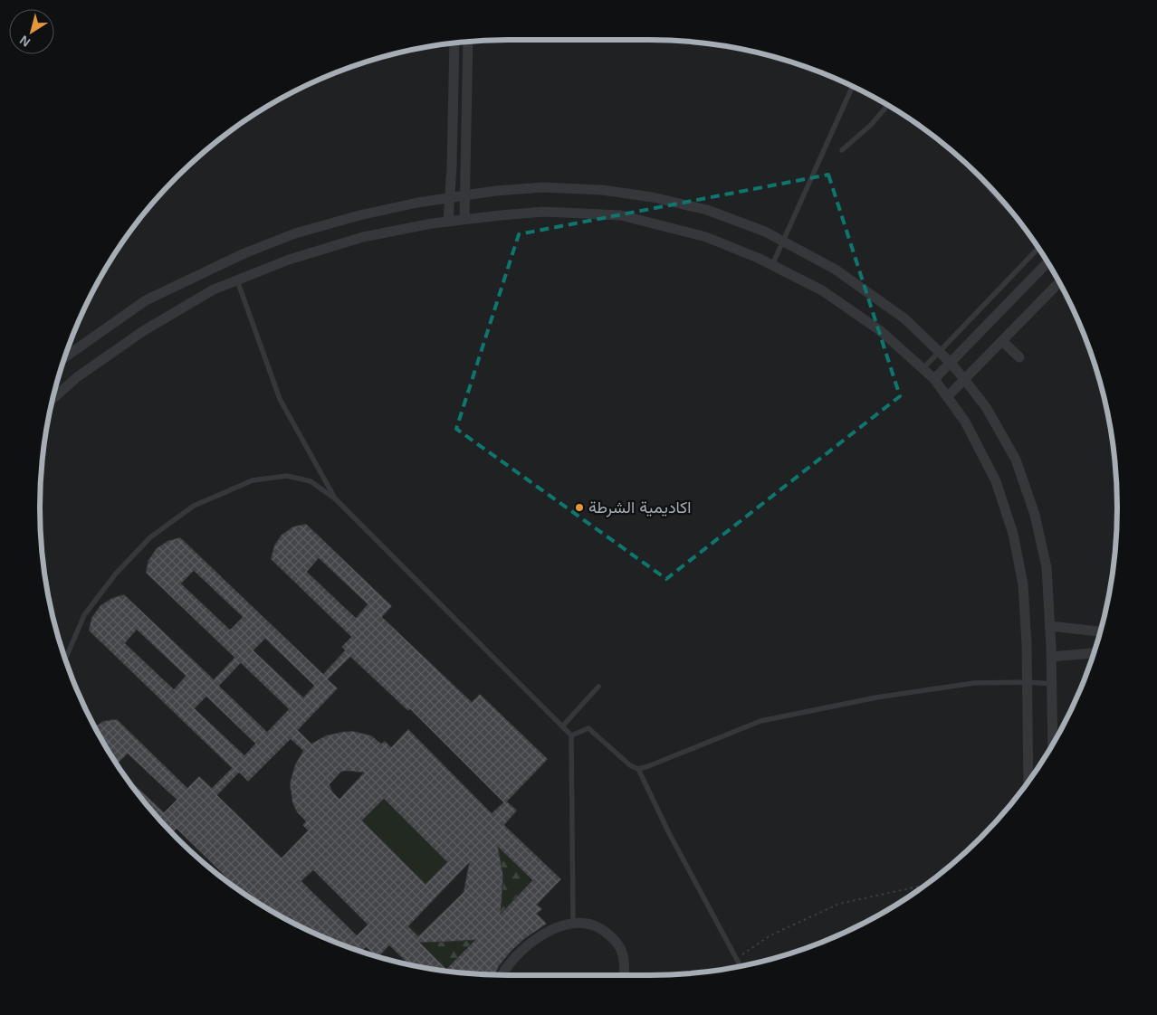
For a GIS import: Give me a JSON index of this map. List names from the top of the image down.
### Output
{
  "places": ["اكاديمية الشرطة"],
  "north": "bottom left"
}
